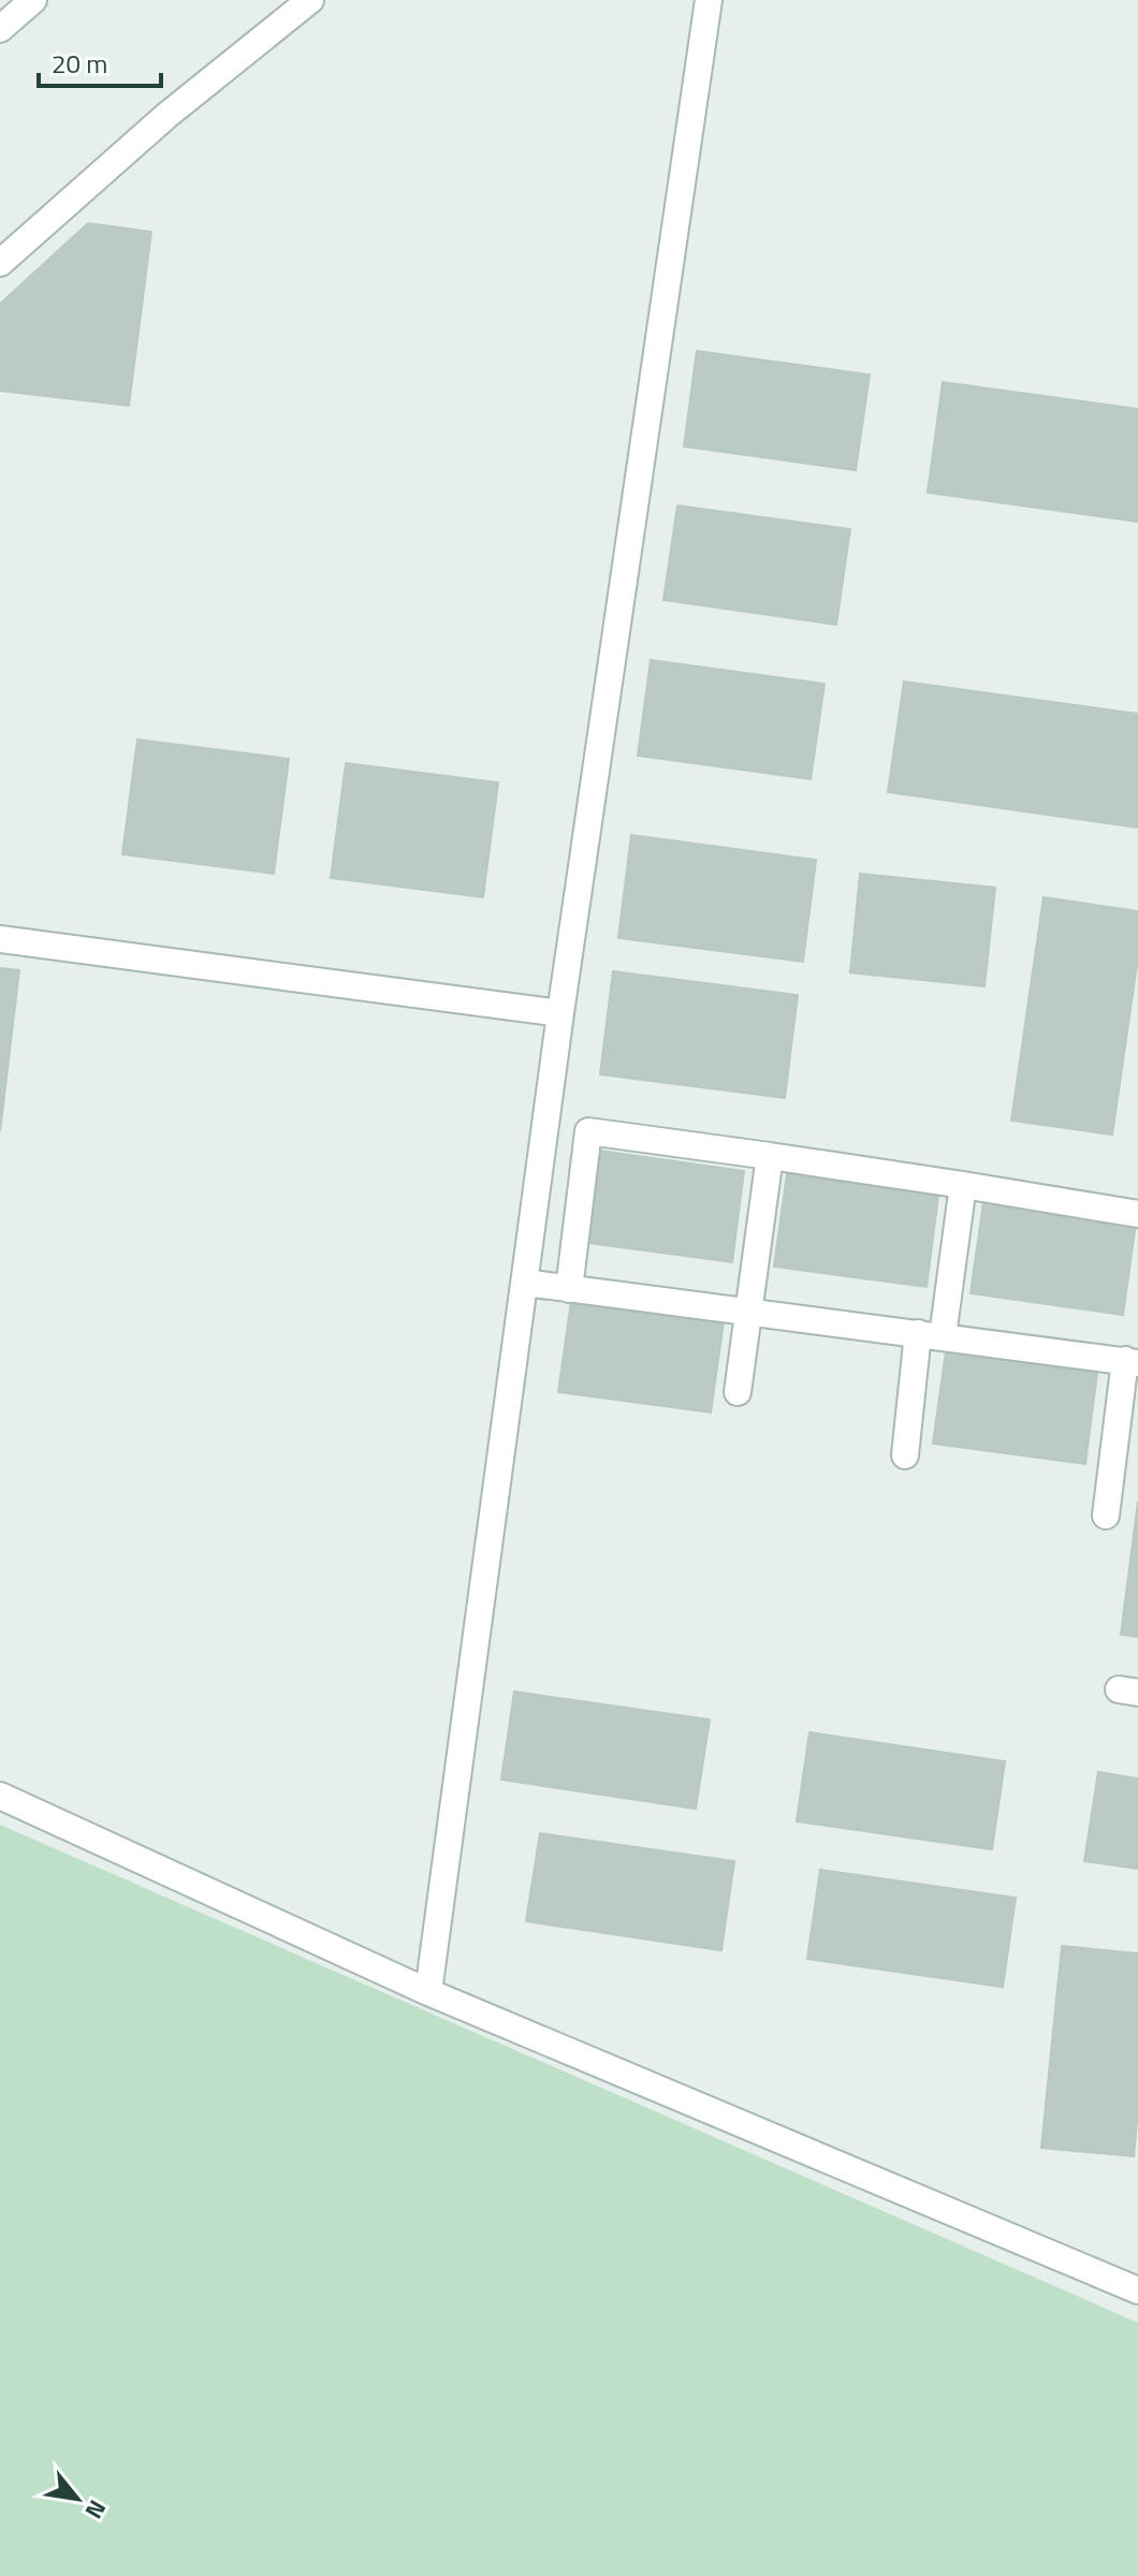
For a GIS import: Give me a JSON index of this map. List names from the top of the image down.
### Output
{
  "scale_bar": "20 m",
  "north": "bottom right"
}
